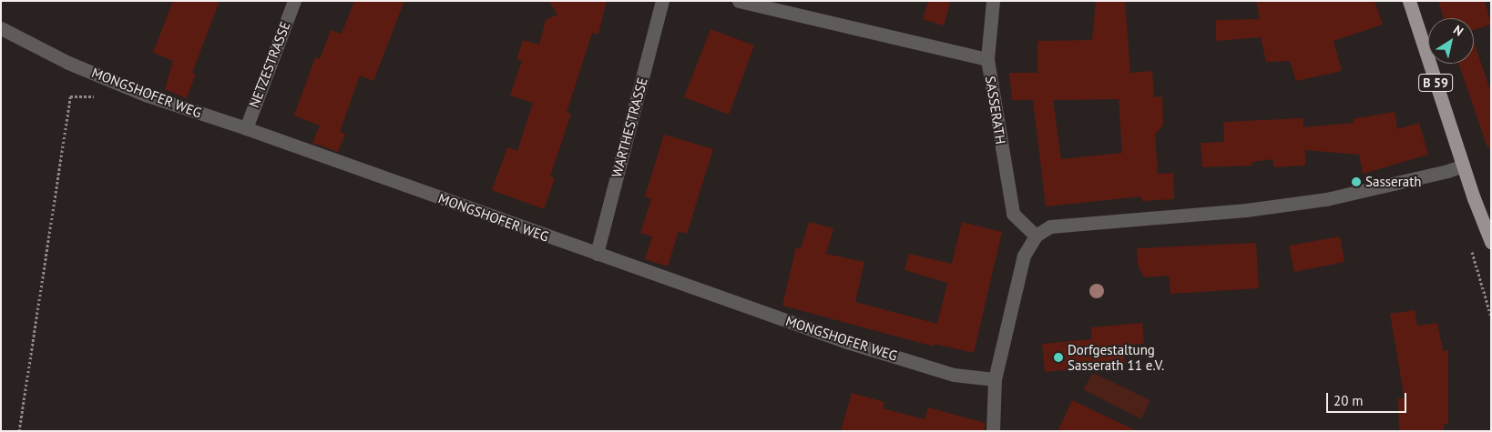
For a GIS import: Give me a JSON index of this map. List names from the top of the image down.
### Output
{
  "streets": {
    "main road": ["B 59"],
    "street": [
      "NETZESTRASSE",
      "MONGSHOFER WEG",
      "SASSERATH",
      "WARTHESTRASSE"
    ]
  },
  "crossings": [
    ["NETZESTRASSE", "MONGSHOFER WEG"],
    ["MONGSHOFER WEG", "WARTHESTRASSE"]
  ],
  "places": ["Sasserath", "Dorfgestaltung Sasserath 11 e.V."],
  "scale_bar": "20 m",
  "north": "top right"
}
